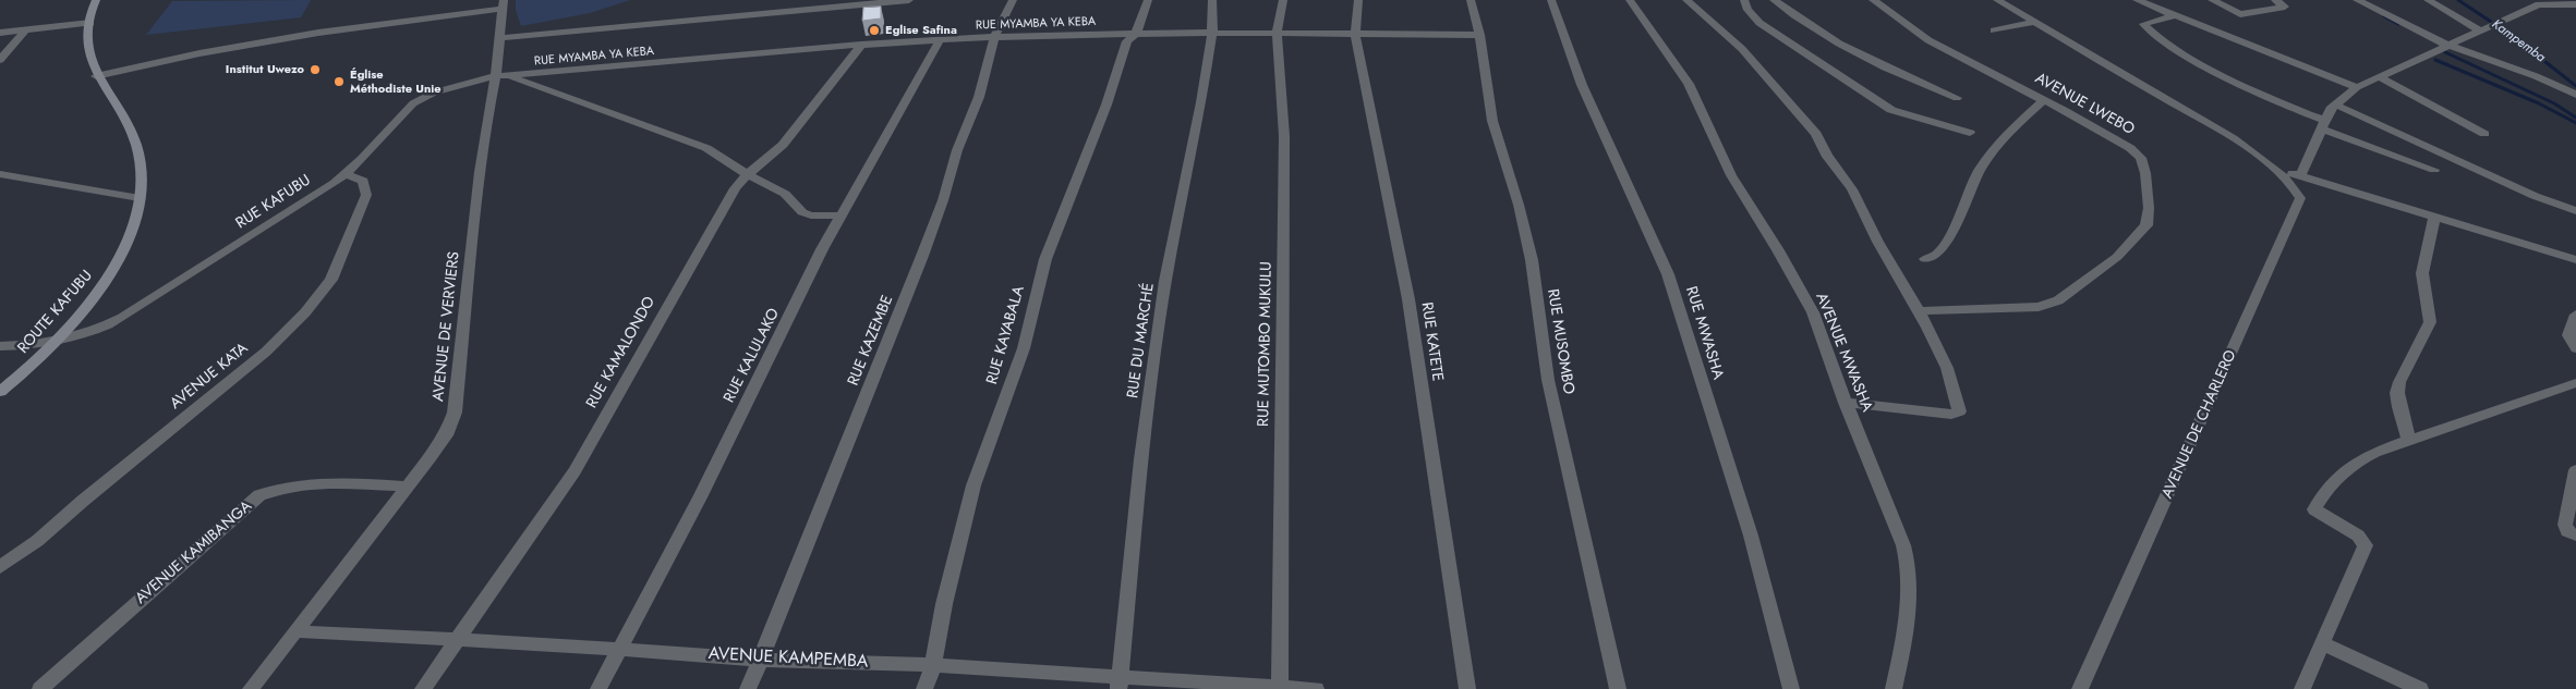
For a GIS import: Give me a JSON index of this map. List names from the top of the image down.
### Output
{
  "streets": {
    "main road": ["ROUTE KAFUBU"],
    "street": [
      "RUE MYAMBA YA KEBA",
      "AVENUE LWEBO",
      "RUE KAFUBU",
      "AVENUE DE VERVIERS",
      "RUE MWASHA",
      "RUE KAYABALA",
      "RUE KAZEMBE",
      "RUE DU MARCHÉ",
      "RUE KATETE",
      "RUE MUSOMBO",
      "RUE MUTOMBO MUKULU",
      "RUE KAMALONDO",
      "AVENUE MWASHA",
      "RUE KALULAKO",
      "AVENUE KATA",
      "AVENUE DE CHARLERO",
      "AVENUE KAMIBANGA",
      "AVENUE KAMPEMBA"
    ]
  },
  "crossings": [
    ["RUE MYAMBA YA KEBA", "RUE KAFUBU"],
    ["RUE MYAMBA YA KEBA", "AVENUE DE VERVIERS"],
    ["RUE MYAMBA YA KEBA", "RUE KAYABALA"],
    ["RUE MYAMBA YA KEBA", "RUE KAZEMBE"],
    ["RUE MYAMBA YA KEBA", "RUE DU MARCHÉ"],
    ["RUE MYAMBA YA KEBA", "RUE KATETE"],
    ["RUE MYAMBA YA KEBA", "RUE MUSOMBO"],
    ["RUE MYAMBA YA KEBA", "RUE MUTOMBO MUKULU"],
    ["RUE MYAMBA YA KEBA", "RUE KAMALONDO"],
    ["RUE MYAMBA YA KEBA", "RUE KALULAKO"],
    ["RUE KAFUBU", "ROUTE KAFUBU"],
    ["RUE KAFUBU", "AVENUE DE VERVIERS"],
    ["RUE KAFUBU", "AVENUE KATA"],
    ["AVENUE DE VERVIERS", "AVENUE KAMIBANGA"],
    ["AVENUE DE VERVIERS", "AVENUE KAMPEMBA"],
    ["RUE KAYABALA", "AVENUE KAMPEMBA"],
    ["RUE KAZEMBE", "AVENUE KAMPEMBA"],
    ["RUE DU MARCHÉ", "AVENUE KAMPEMBA"],
    ["RUE MUTOMBO MUKULU", "AVENUE KAMPEMBA"],
    ["RUE KAMALONDO", "AVENUE KAMPEMBA"],
    ["RUE KALULAKO", "AVENUE KAMPEMBA"]
  ],
  "water": ["Kampemba"],
  "places": ["Eglise Safina", "Institut Uwezo", "Église Méthodiste Unie"]
}
